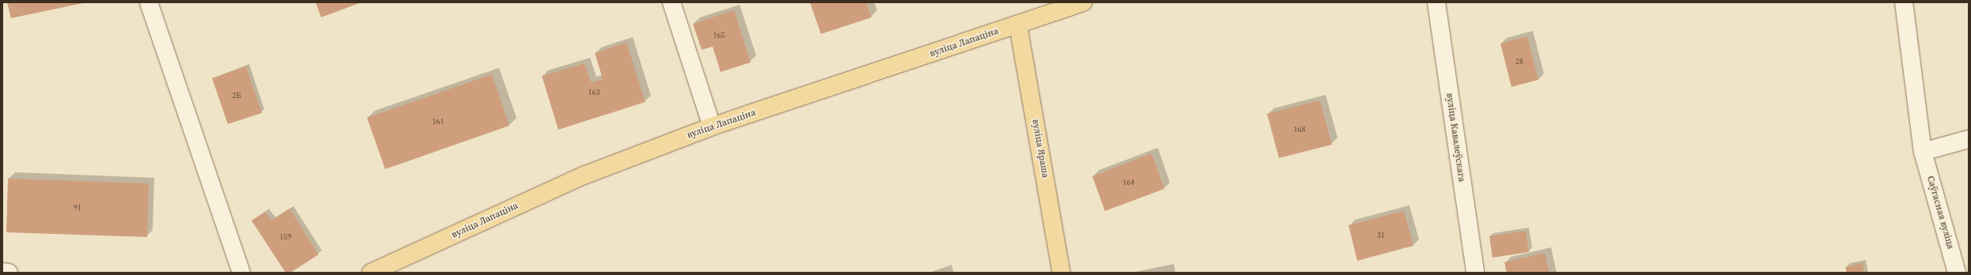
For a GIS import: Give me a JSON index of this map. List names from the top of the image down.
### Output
{
  "streets": {
    "main road": ["вуліца Лапаціна", "вуліца Яраша"],
    "street": ["вуліца Кавалеўскага", "Саўгасная вуліца"]
  },
  "crossings": [
    ["вуліца Лапаціна", "вуліца Яраша"]
  ],
  "house_numbers": [
    "165",
    "28",
    "163",
    "2Б",
    "161",
    "168",
    "164",
    "91",
    "31",
    "159"
  ]
}
